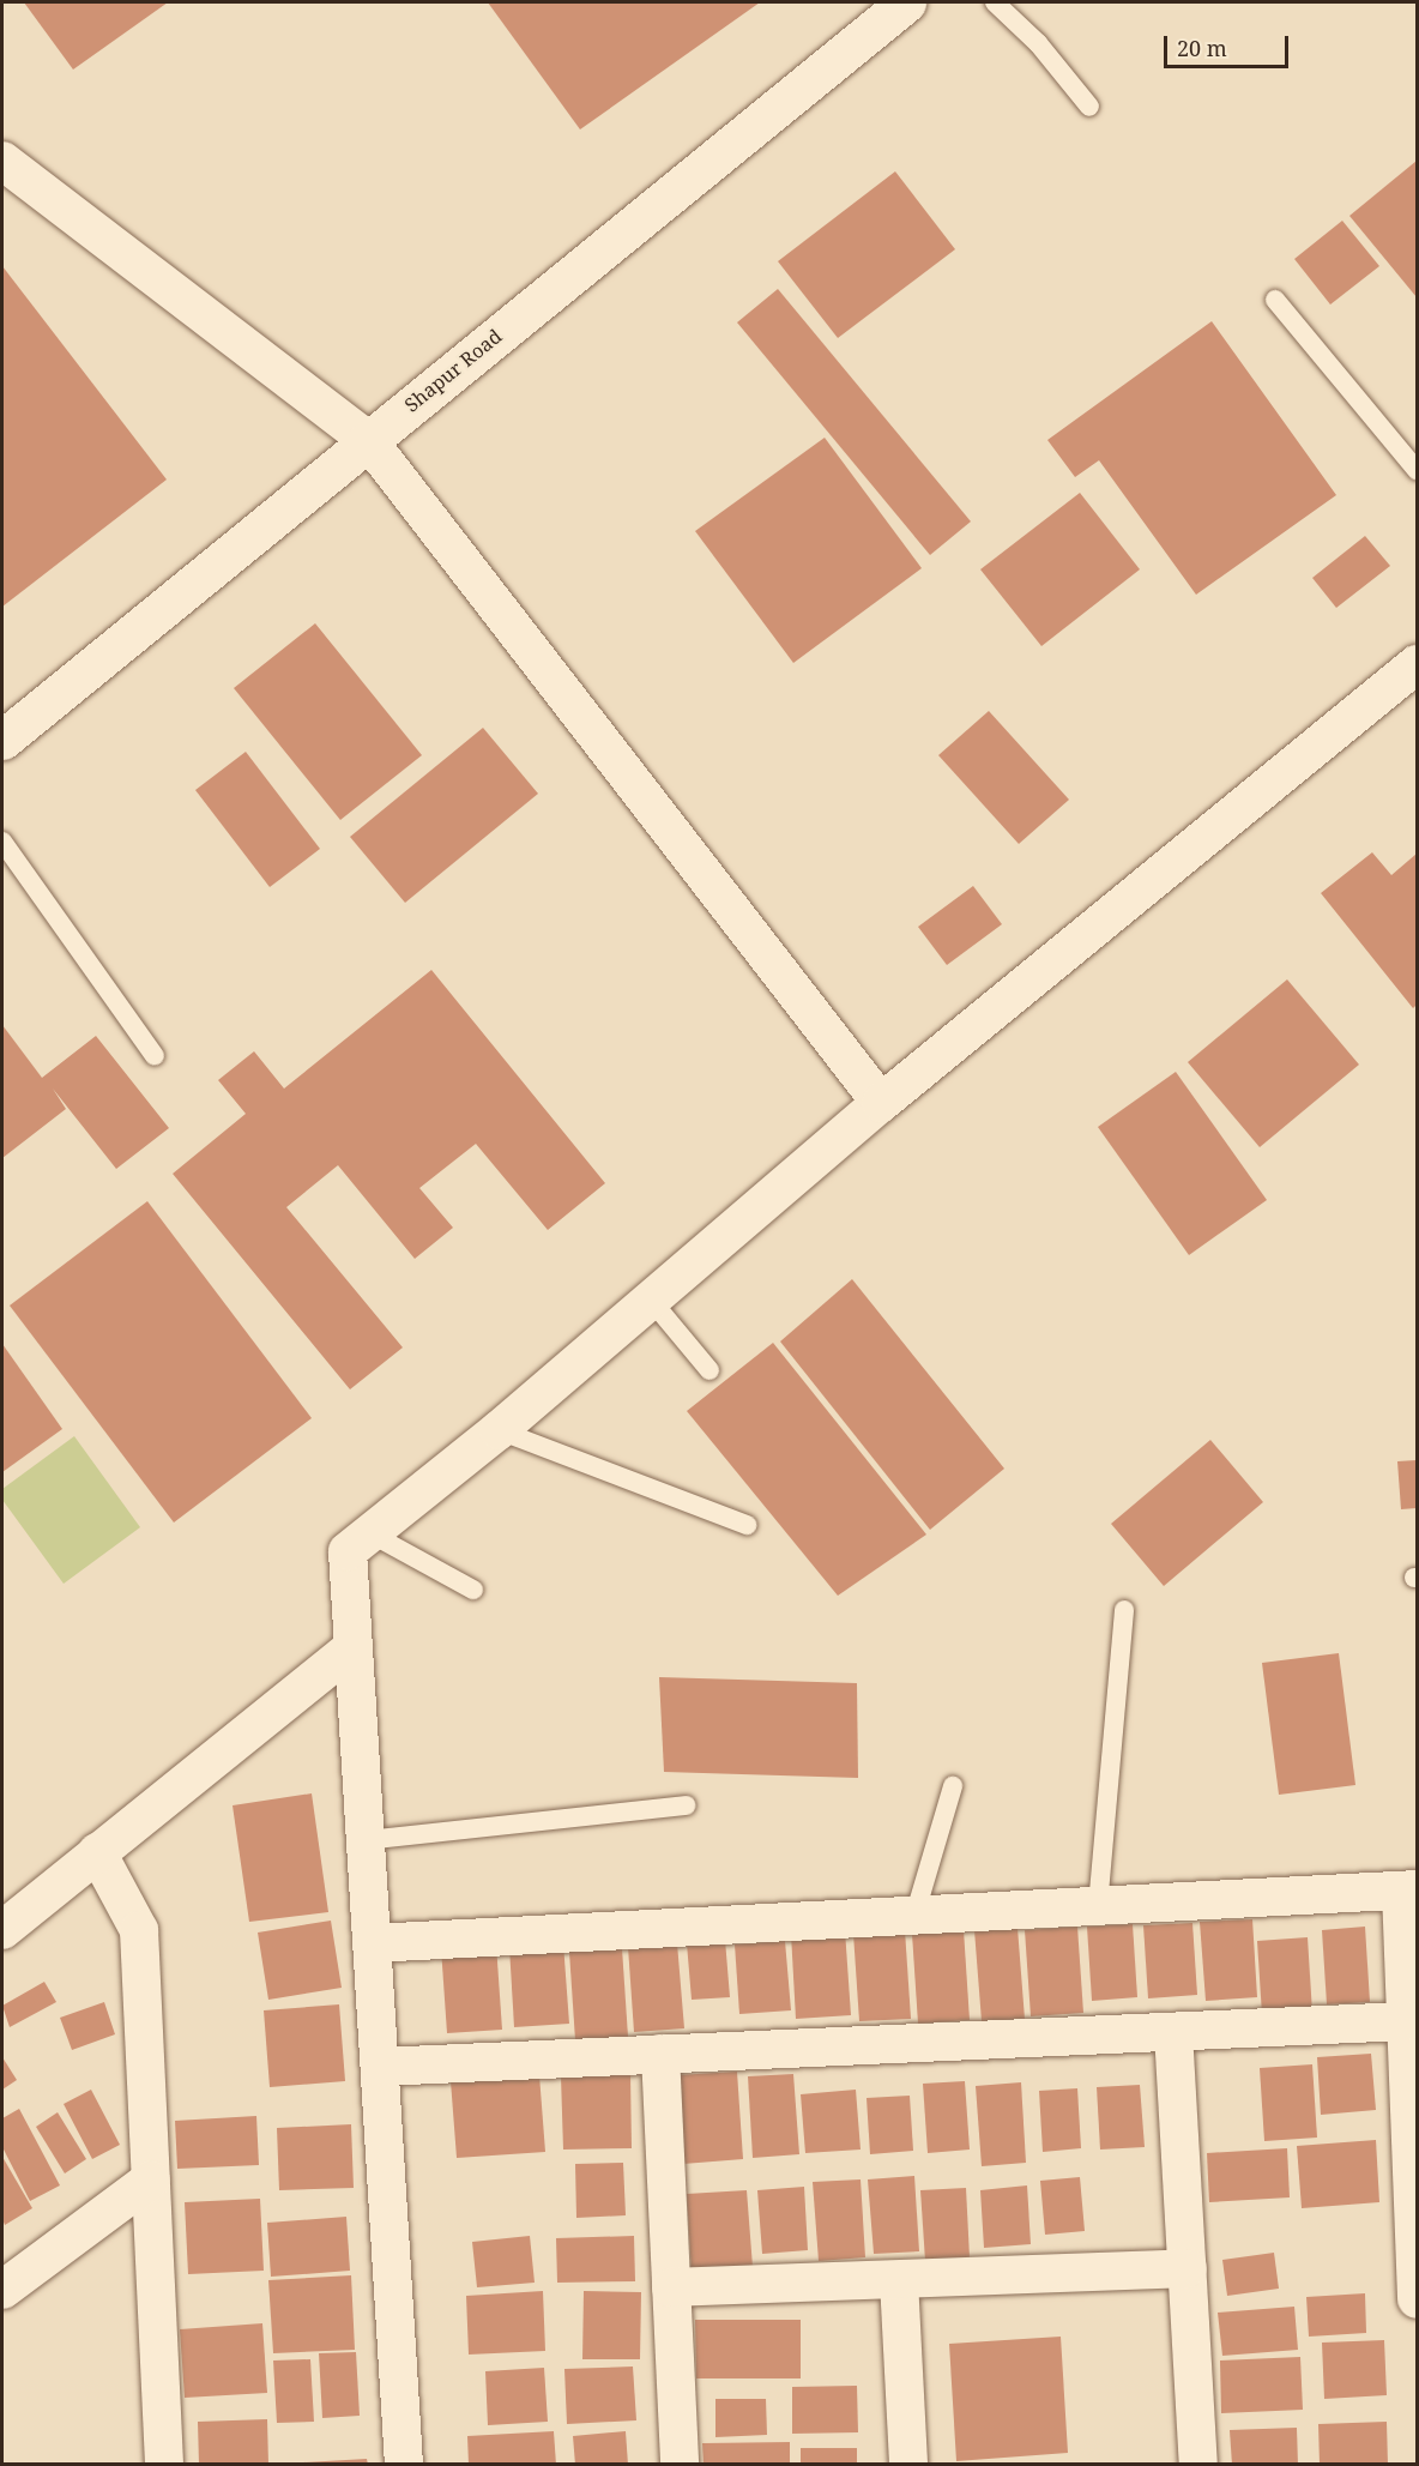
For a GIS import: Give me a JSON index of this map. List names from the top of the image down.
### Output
{
  "streets": {
    "street": ["Shapur Road"]
  },
  "scale_bar": "20 m"
}
